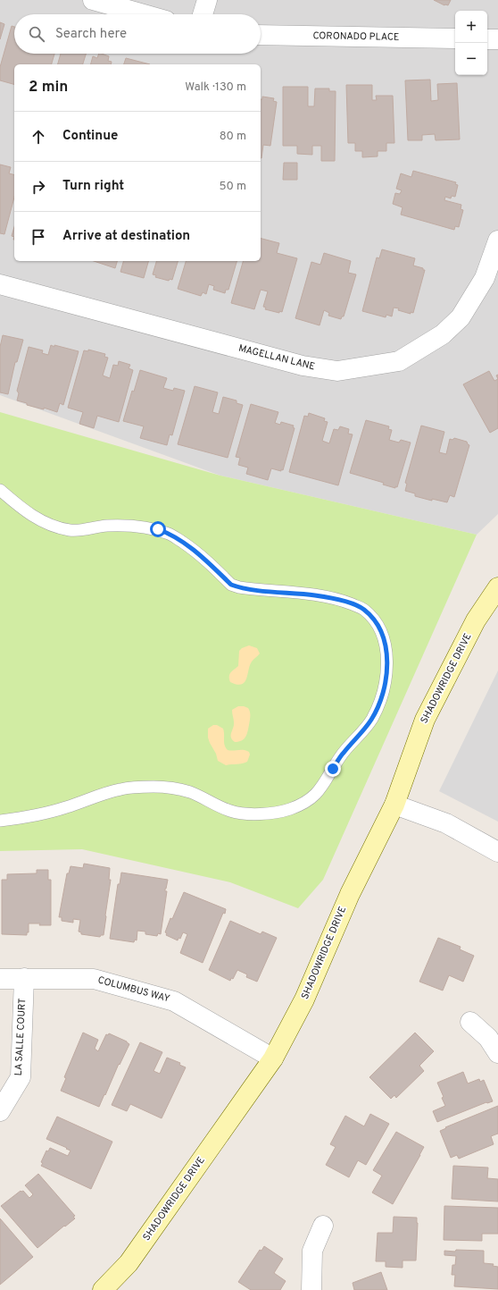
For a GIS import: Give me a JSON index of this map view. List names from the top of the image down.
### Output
{
  "streets": {
    "main road": ["SHADOWRIDGE DRIVE"],
    "street": [
      "CORONADO PLACE",
      "MAGELLAN LANE",
      "COLUMBUS WAY",
      "LA SALLE COURT"
    ]
  },
  "crossings": [
    ["SHADOWRIDGE DRIVE", "COLUMBUS WAY"],
    ["COLUMBUS WAY", "LA SALLE COURT"]
  ],
  "page": {
    "map_buttons": ["+", "−"],
    "search": "Search here",
    "heading": ["2 min", "Walk · 130 m"],
    "list": [
      ["Continue", "80 m"],
      ["Turn right", "50 m"],
      "Arrive at destination"
    ]
  }
}
